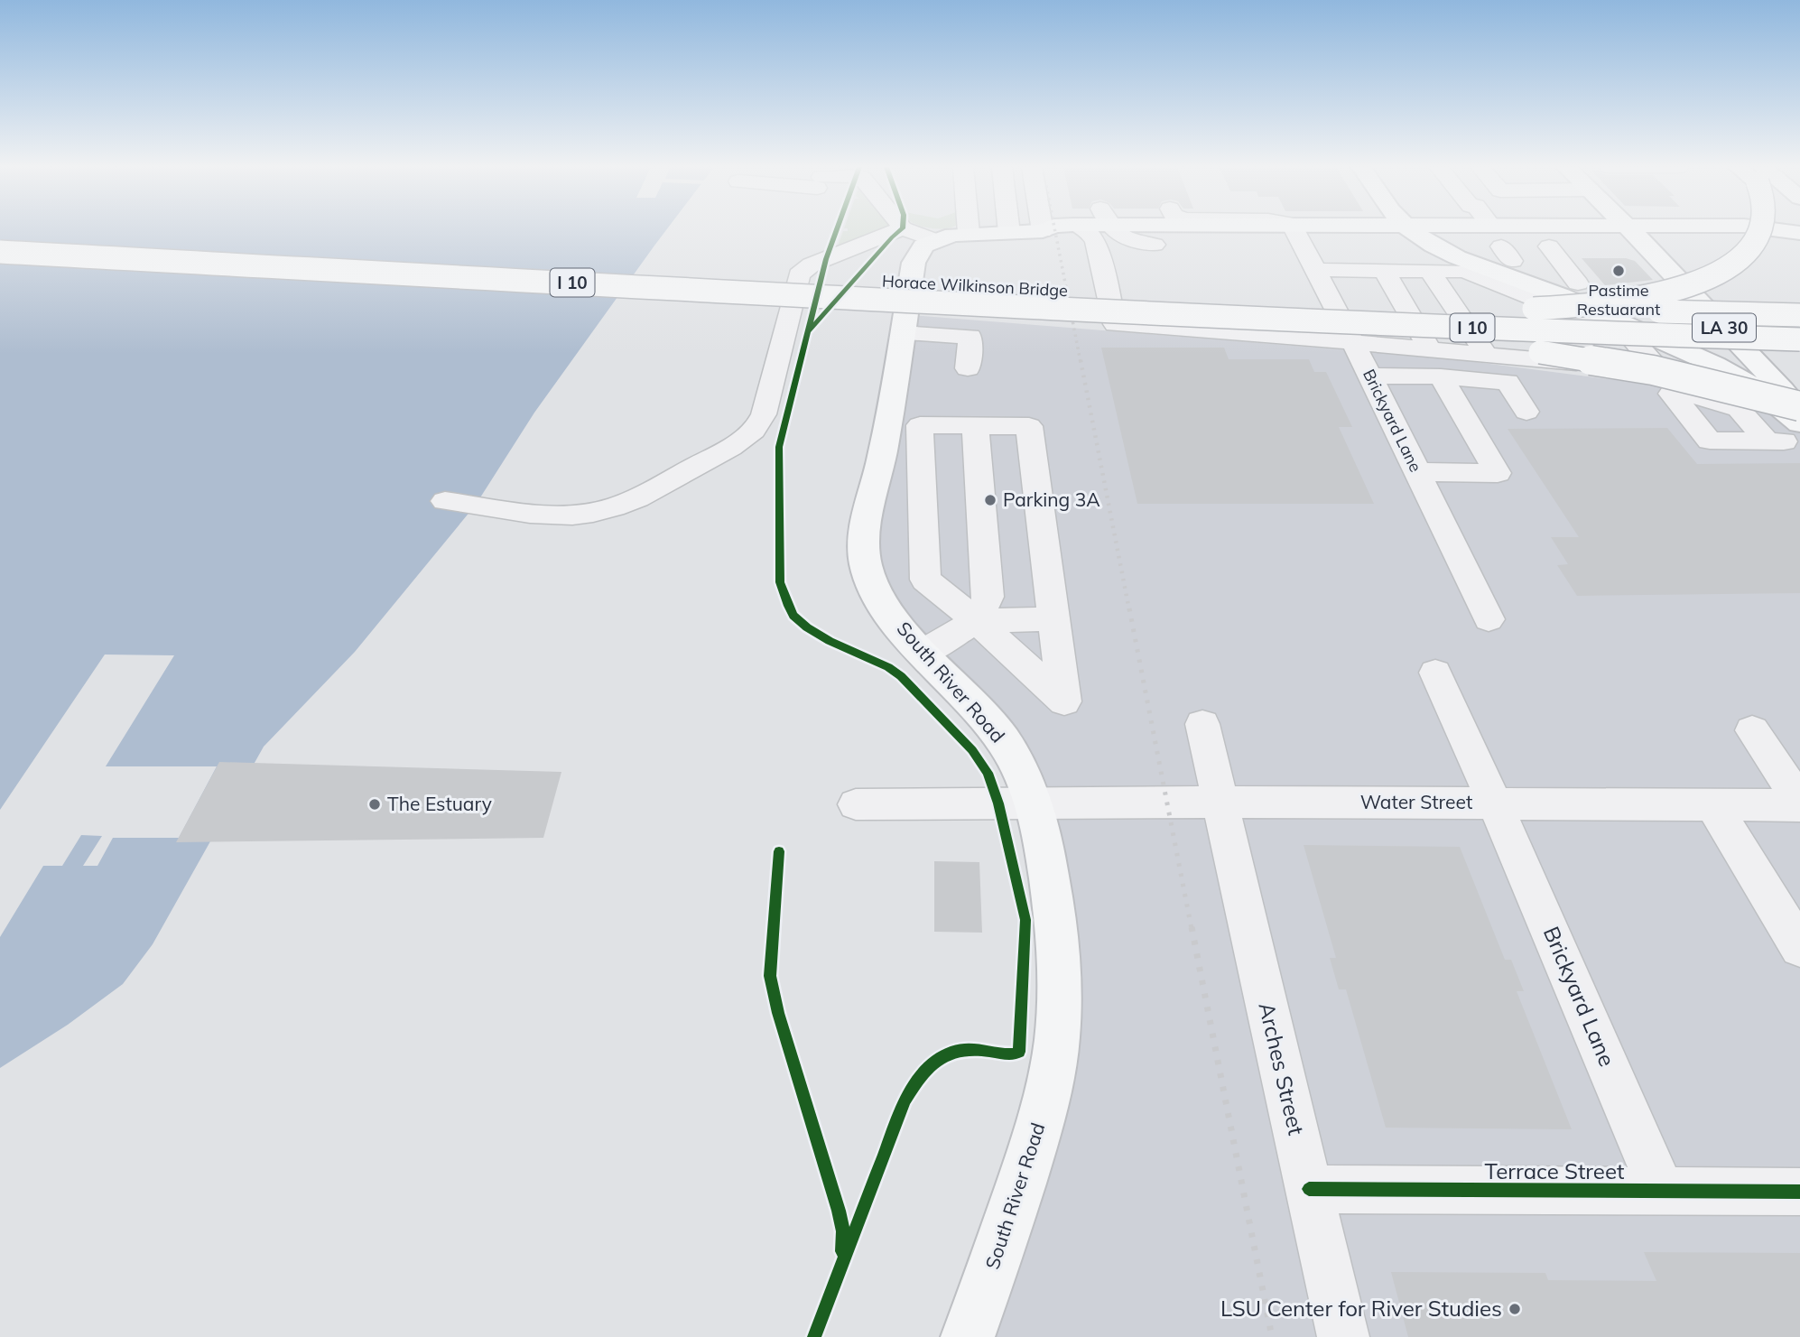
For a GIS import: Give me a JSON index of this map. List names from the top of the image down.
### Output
{
  "streets": {
    "main road": [
      "I 10",
      "Horace Wilkinson Bridge",
      "LA 30",
      "South River Road"
    ],
    "street": [
      "Brickyard Lane",
      "Water Street",
      "Arches Street",
      "Terrace Street"
    ]
  },
  "crossings": [
    ["I 10", "Horace Wilkinson Bridge"],
    ["Brickyard Lane", "Water Street"],
    ["Brickyard Lane", "Terrace Street"],
    ["South River Road", "Water Street"],
    ["Water Street", "Arches Street"],
    ["Arches Street", "Terrace Street"]
  ],
  "places": [
    "Pastime Restuarant",
    "Parking 3A",
    "The Estuary",
    "LSU Center for River Studies"
  ]
}
